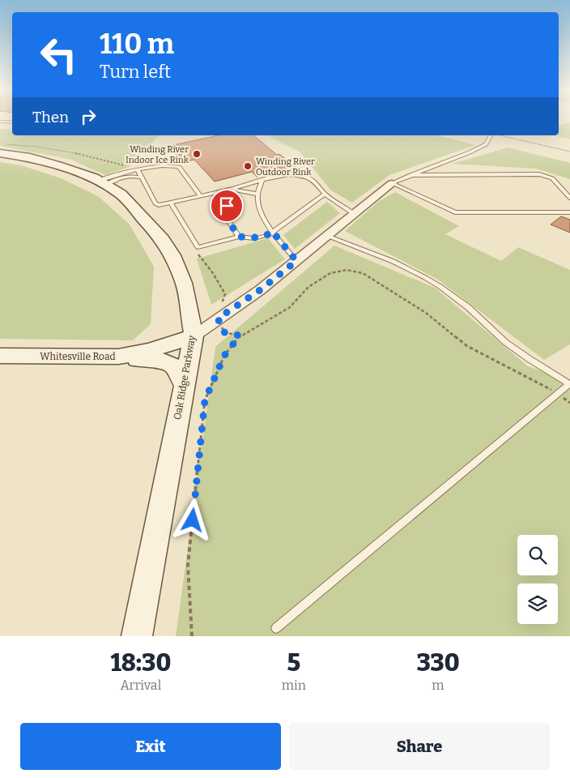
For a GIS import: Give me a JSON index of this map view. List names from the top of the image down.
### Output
{
  "streets": {
    "street": ["Whitesville Road", "Oak Ridge Parkway"]
  },
  "crossings": [
    ["Whitesville Road", "Oak Ridge Parkway"]
  ],
  "places": ["Winding River Indoor Ice Rink", "Winding River Outdoor Rink"],
  "page": {
    "turn": ["110 m", "Turn left"],
    "then": "Then",
    "eta": [
      "18:30",
      "Arrival",
      "5",
      "min",
      "330",
      "m"
    ],
    "buttons": ["Exit", "Share"]
  }
}
